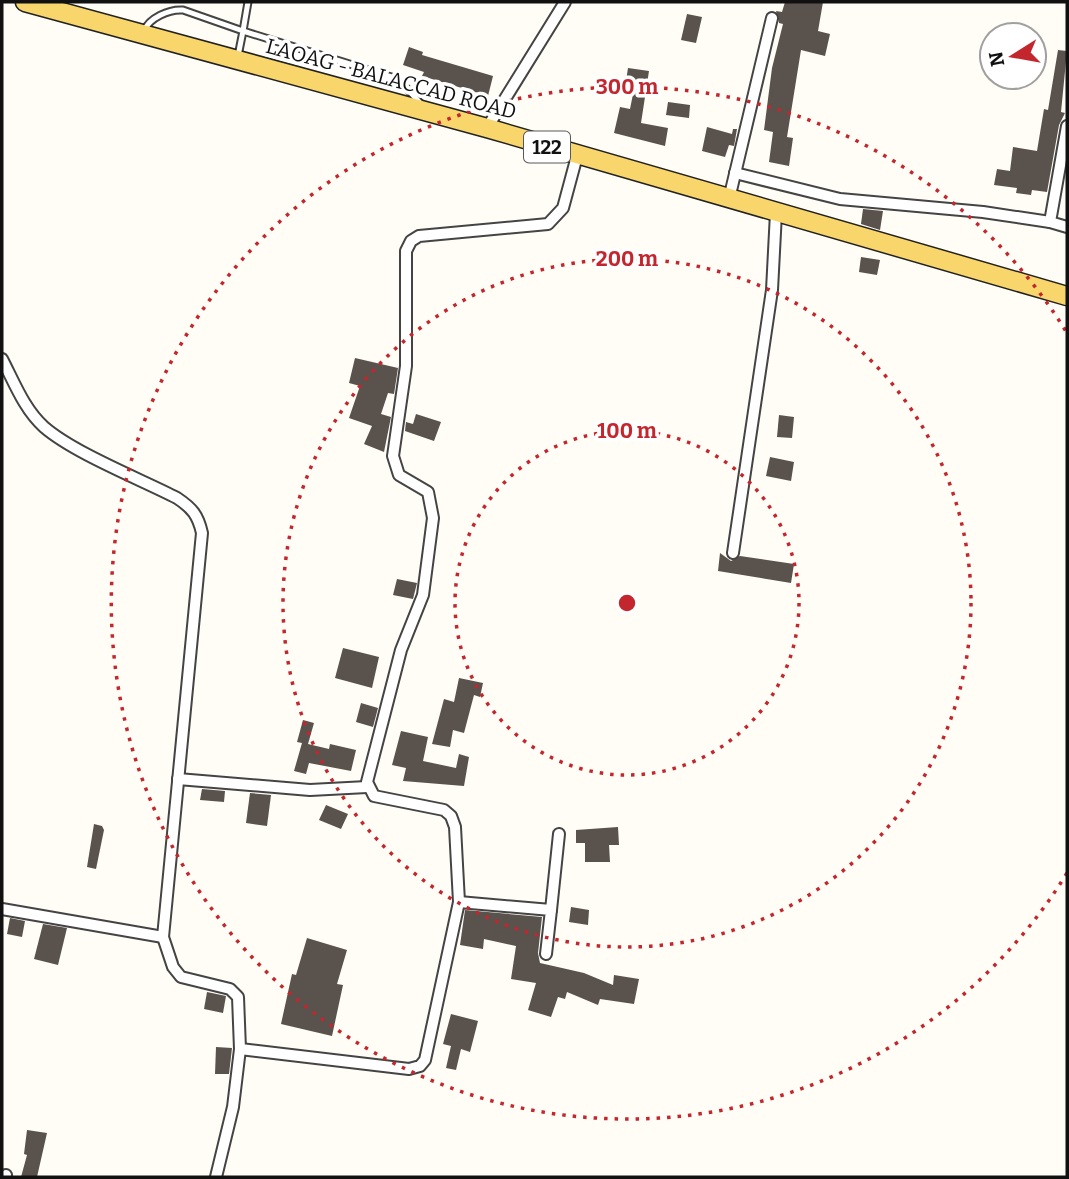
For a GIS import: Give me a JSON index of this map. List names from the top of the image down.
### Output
{
  "streets": {
    "main road": ["LAOAG - BALACCAD ROAD", "122"]
  },
  "north": "left",
  "rings": ["300 m", "200 m", "100 m"]
}
